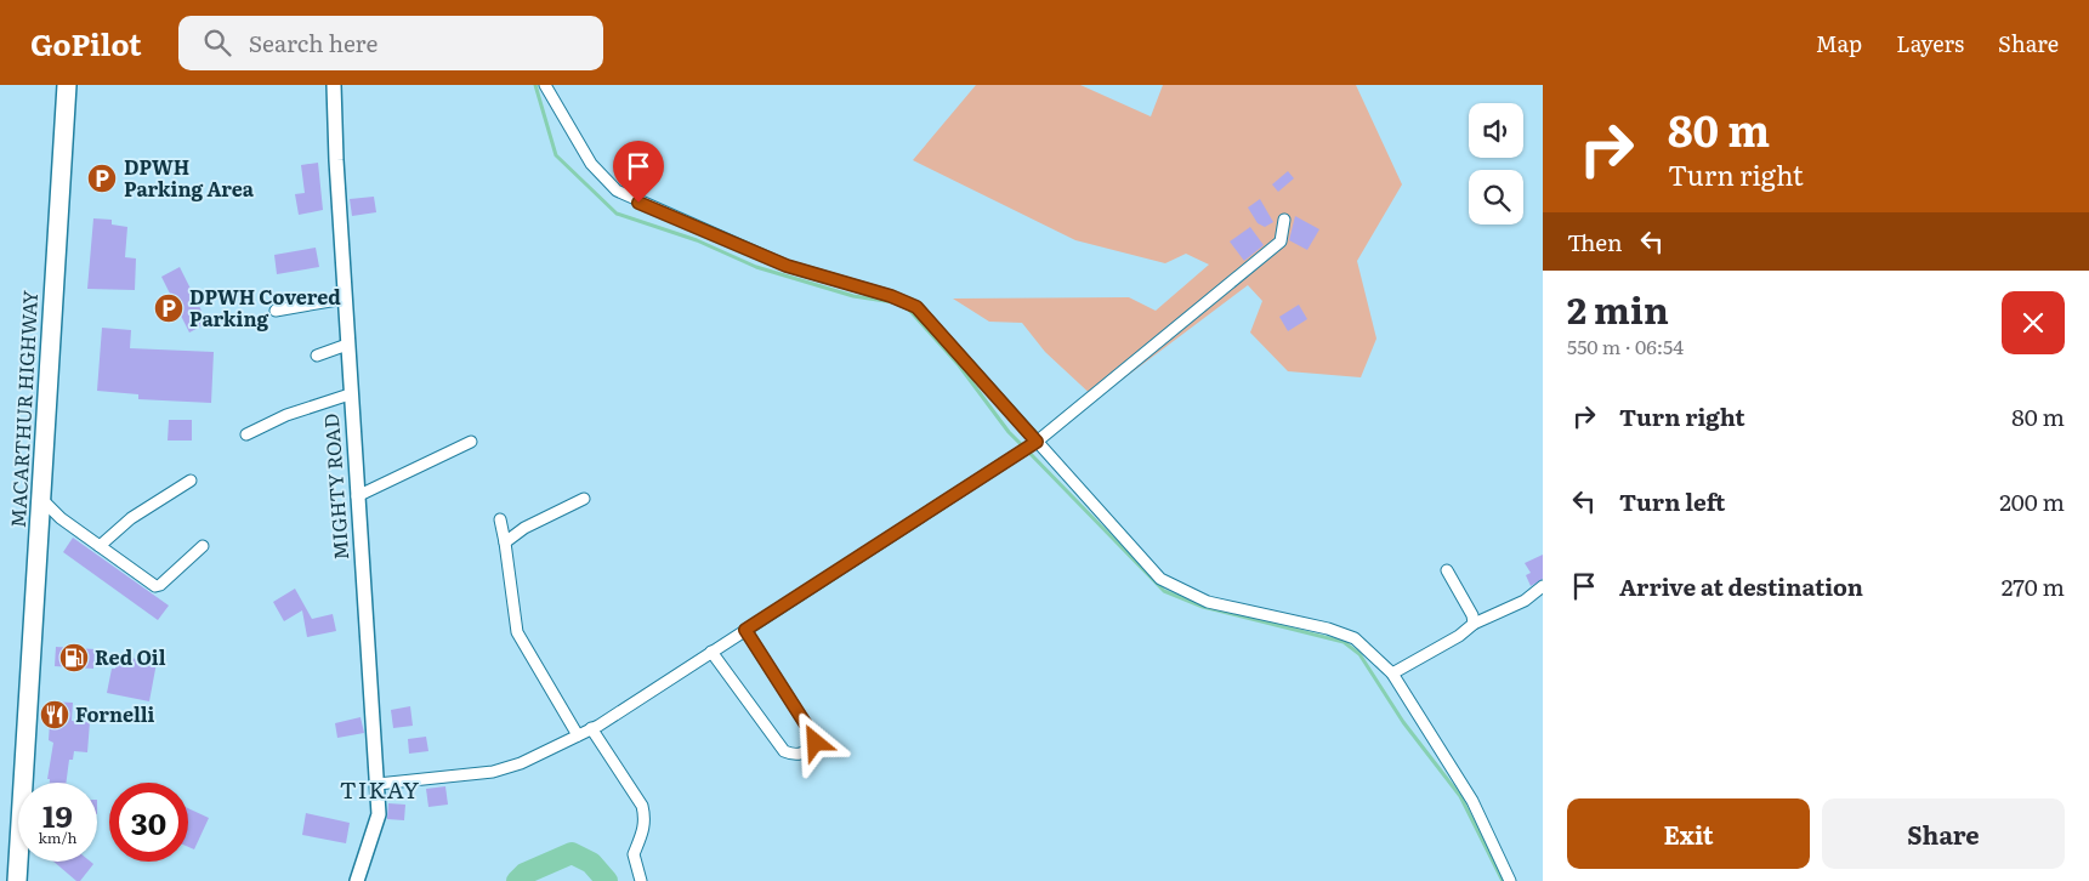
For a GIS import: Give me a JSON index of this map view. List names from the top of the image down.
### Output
{
  "streets": {
    "highway": ["MACARTHUR HIGHWAY"],
    "street": ["MIGHTY ROAD"]
  },
  "districts": ["TIKAY"],
  "places": {
    "parking": ["DPWH Parking Area", "DPWH Covered Parking"],
    "fuel station": ["Red Oil"],
    "restaurant": ["Fornelli"]
  },
  "page": {
    "header": "GoPilot",
    "search": "Search here",
    "nav": ["Map", "Layers", "Share"],
    "turn": ["80 m", "Turn right"],
    "then": "Then",
    "heading": ["2 min", "550 m · 06:54"],
    "list": [
      {
        "name": "Turn right",
        "value": "80 m"
      },
      {
        "name": "Turn left",
        "value": "200 m"
      },
      {
        "name": "Arrive at destination",
        "value": "270 m"
      }
    ],
    "speed": "19 km/h",
    "limit": "30",
    "buttons": ["Exit", "Share"]
  }
}
